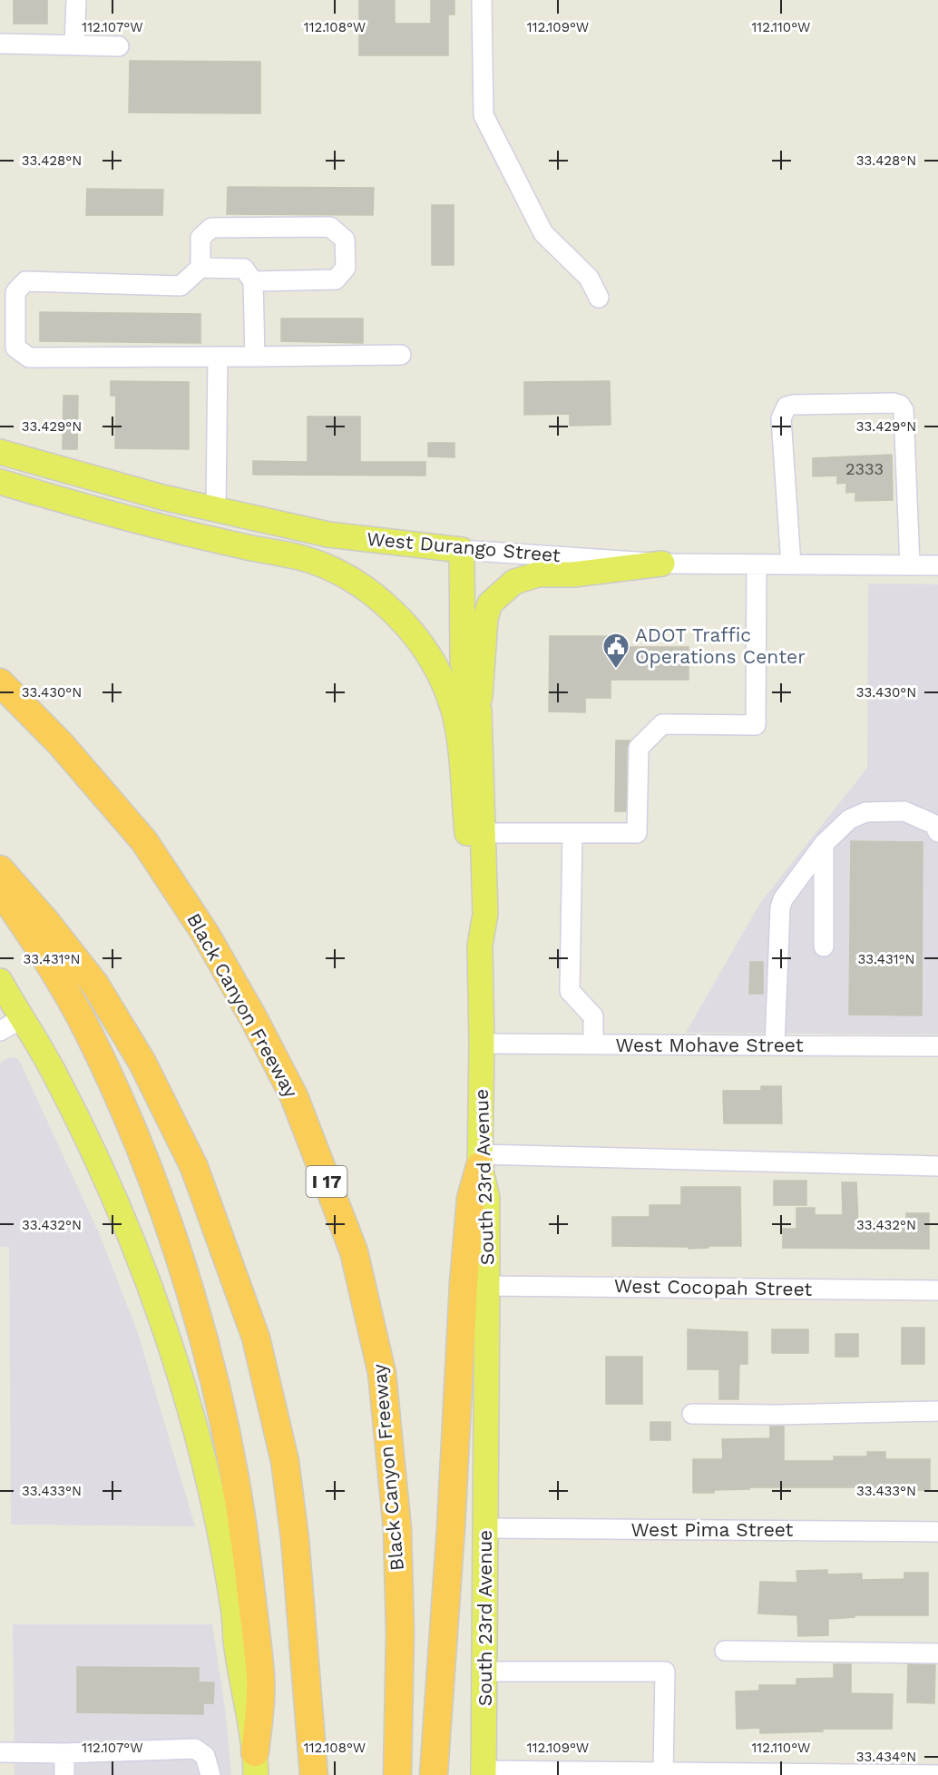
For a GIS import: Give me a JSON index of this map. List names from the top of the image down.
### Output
{
  "streets": {
    "highway": ["Black Canyon Freeway", "I 17"],
    "main road": ["West Durango Street", "South 23rd Avenue"],
    "street": ["West Mohave Street", "West Cocopah Street", "West Pima Street"]
  },
  "crossings": [
    ["West Durango Street", "South 23rd Avenue"],
    ["West Mohave Street", "South 23rd Avenue"],
    ["South 23rd Avenue", "West Cocopah Street"],
    ["South 23rd Avenue", "West Pima Street"]
  ],
  "places": {
    "public building": ["ADOT Traffic Operations Center"]
  },
  "house_numbers": ["2333"],
  "coordinates": [
    "112.107°W",
    "112.108°W",
    "112.109°W",
    "112.110°W",
    "33.428°N",
    "33.429°N",
    "33.430°N",
    "33.431°N",
    "33.432°N",
    "33.433°N",
    "33.434°N"
  ]
}
